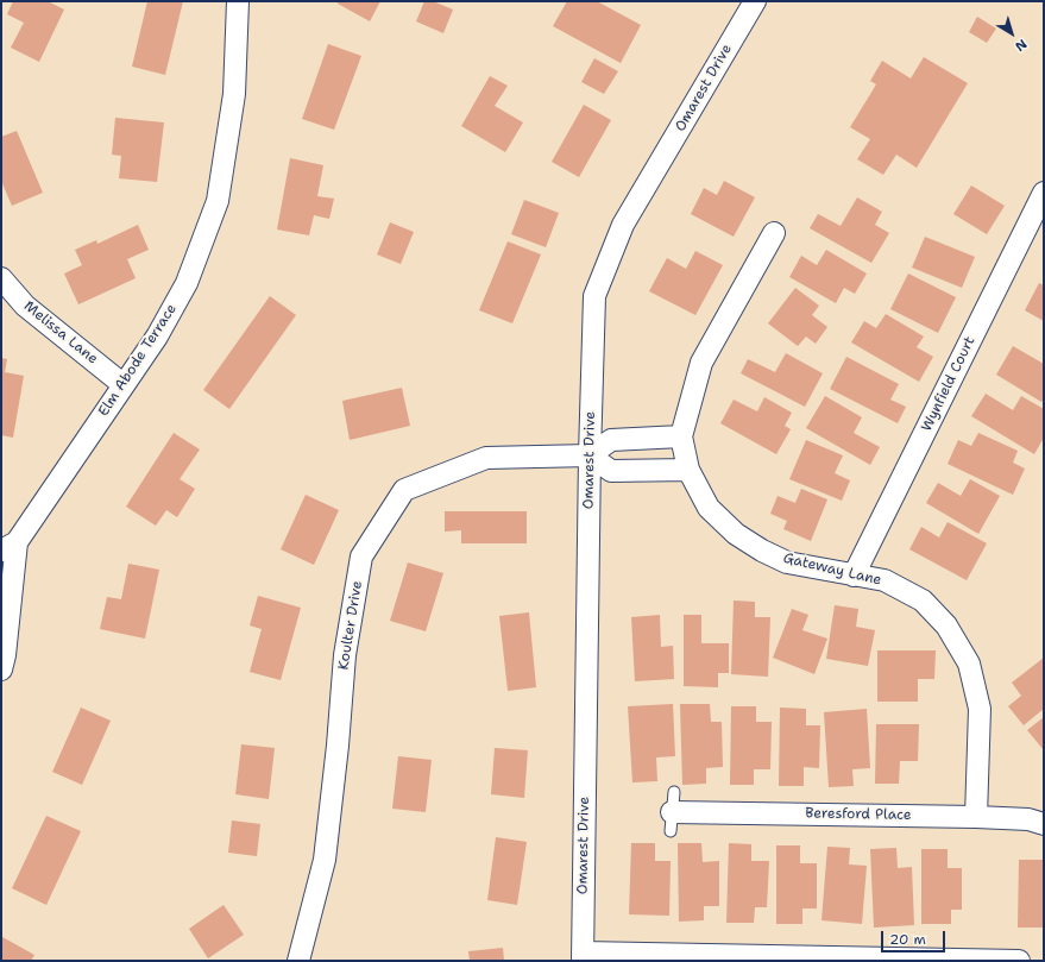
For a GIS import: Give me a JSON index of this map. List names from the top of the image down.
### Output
{
  "streets": {
    "street": [
      "Omarest Drive",
      "Melissa Lane",
      "Elm Abode Terrace",
      "Wynfield Court",
      "Gateway Lane",
      "Koulter Drive",
      "Beresford Place"
    ]
  },
  "crossings": [
    ["Omarest Drive", "Koulter Drive"],
    ["Melissa Lane", "Elm Abode Terrace"],
    ["Wynfield Court", "Gateway Lane"],
    ["Gateway Lane", "Beresford Place"]
  ],
  "scale_bar": "20 m",
  "north": "bottom right"
}
